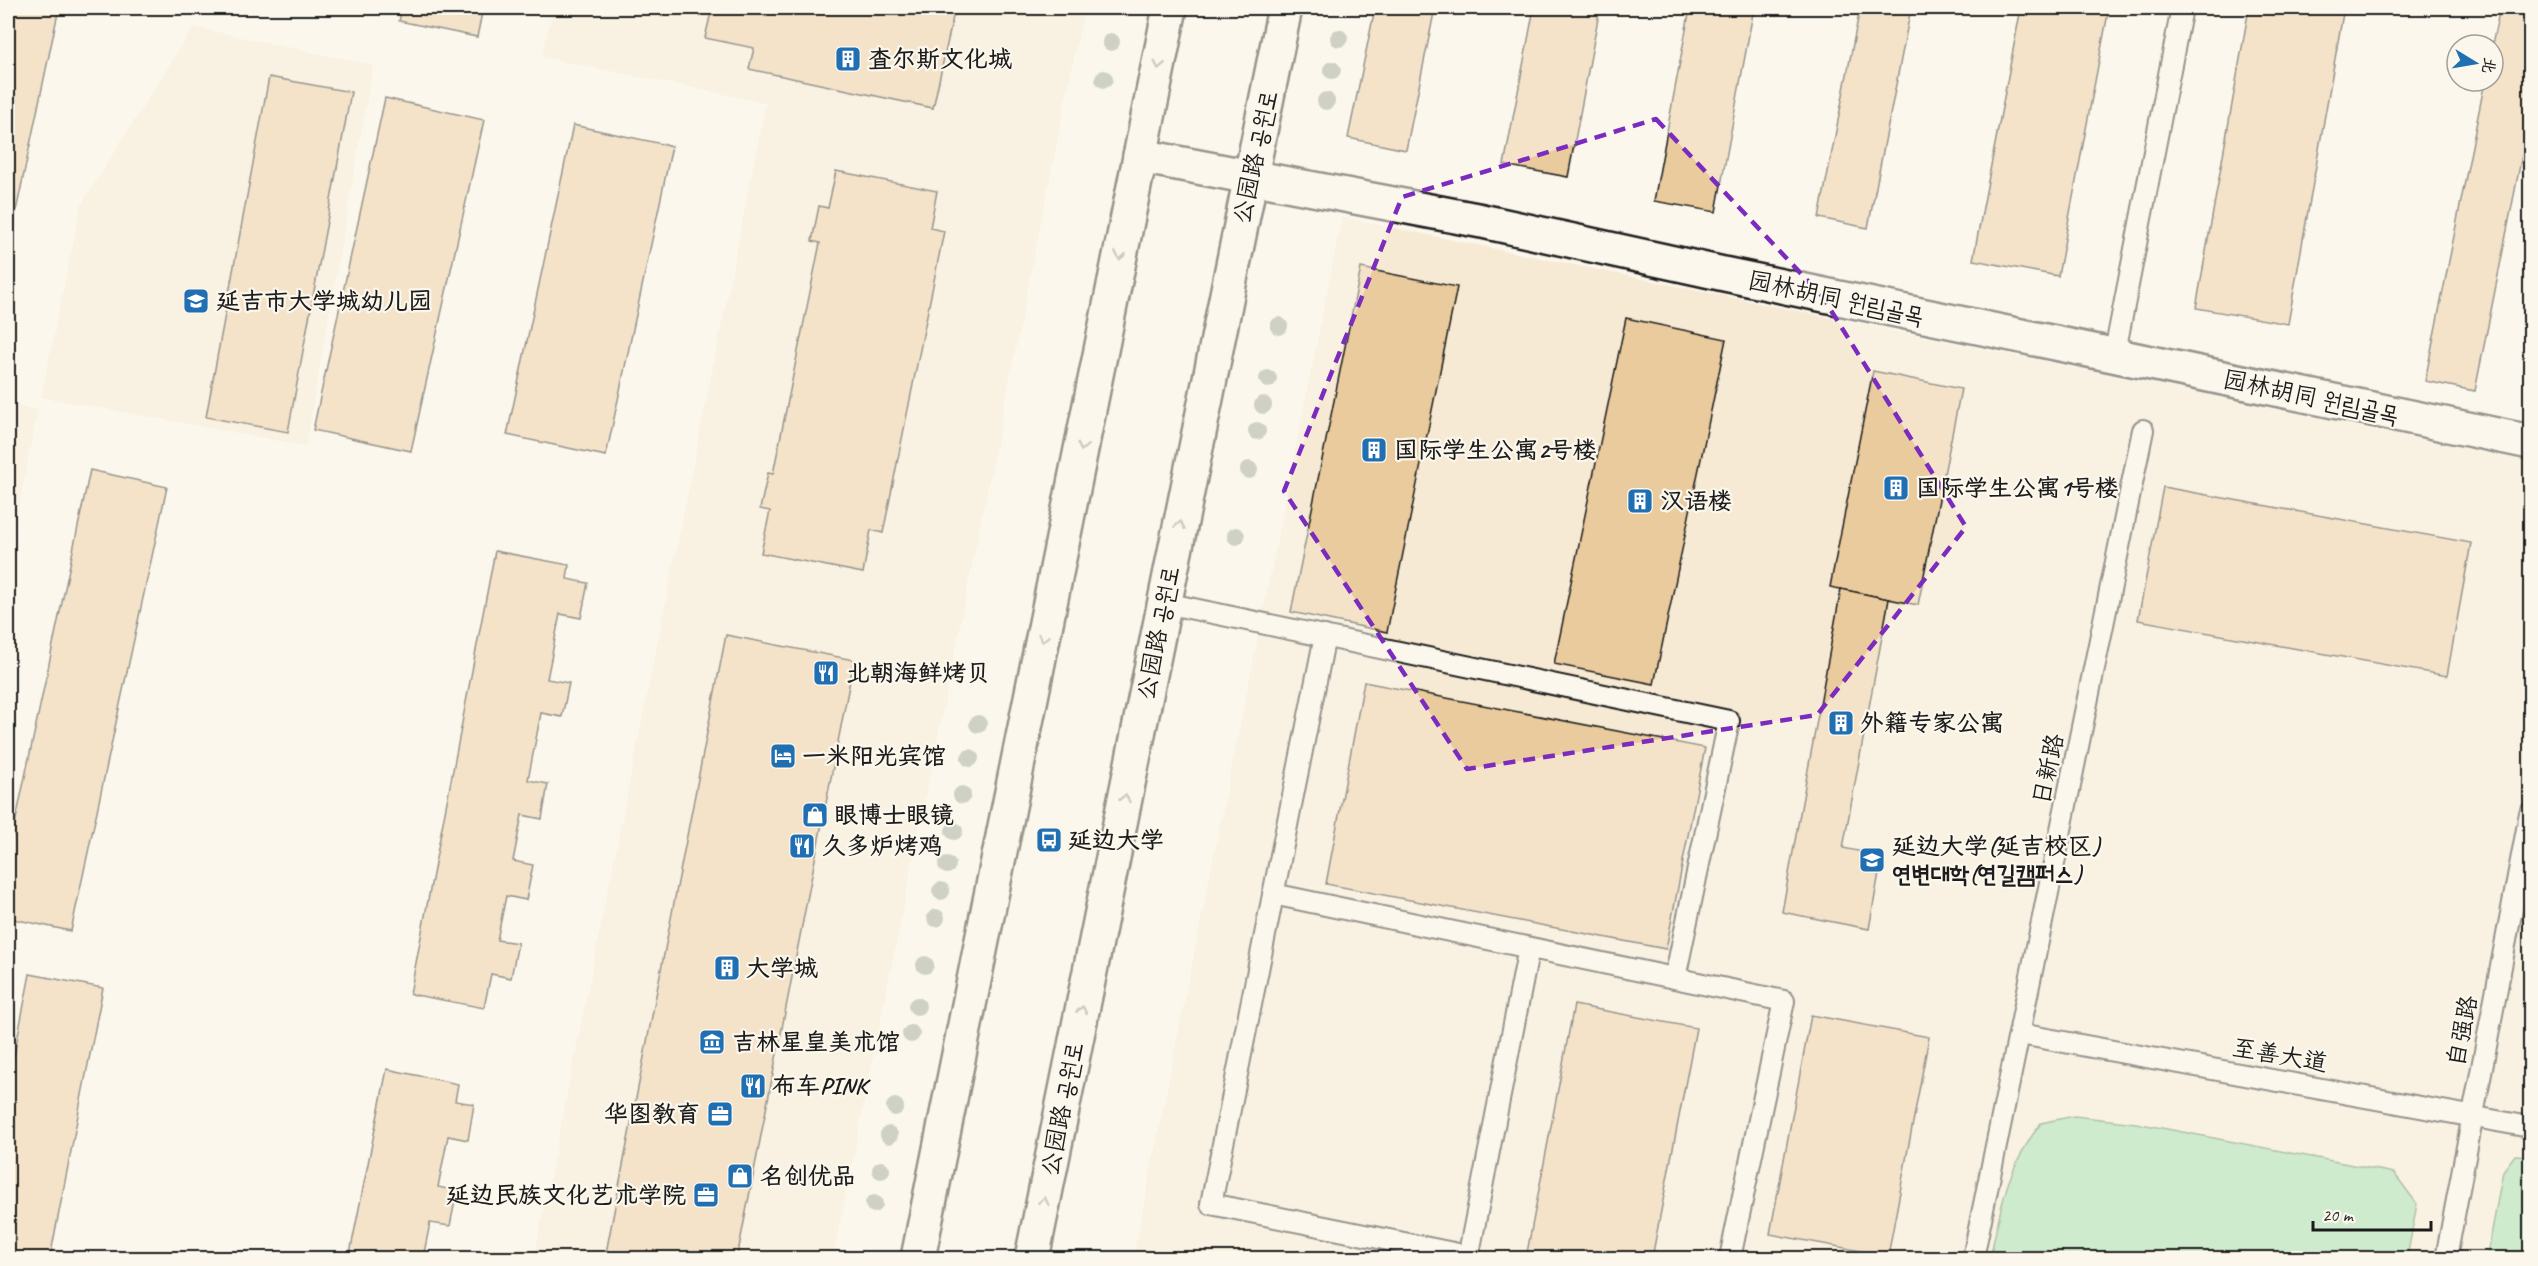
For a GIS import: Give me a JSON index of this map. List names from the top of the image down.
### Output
{
  "streets": {
    "main road": ["公园路 공원로", "园林胡同 원림골목"],
    "lane": ["日新路", "自强路", "至善大道"]
  },
  "crossings": [
    ["公园路 공원로", "园林胡同 원림골목"],
    ["日新路", "至善大道"],
    ["自强路", "至善大道"]
  ],
  "places": {
    "building": [
      "查尔斯文化城",
      "国际学生公寓2号楼",
      "国际学生公寓1号楼",
      "汉语楼",
      "外籍专家公寓",
      "大学城"
    ],
    "school or university": ["延吉市大学城幼儿园", "延边大学(延吉校区) 연변대학(연길캠퍼스)"],
    "restaurant": ["北朝海鲜烤贝", "久多炉烤鸡", "布车PINK"],
    "hotel": ["一米阳光宾馆"],
    "shop": ["眼博士眼镜", "名创优品"],
    "bus stop": ["延边大学"],
    "museum": ["吉林星皇美术馆"],
    "office": ["华图教育", "延边民族文化艺术学院"]
  },
  "scale_bar": "20 m",
  "north": "right"
}
